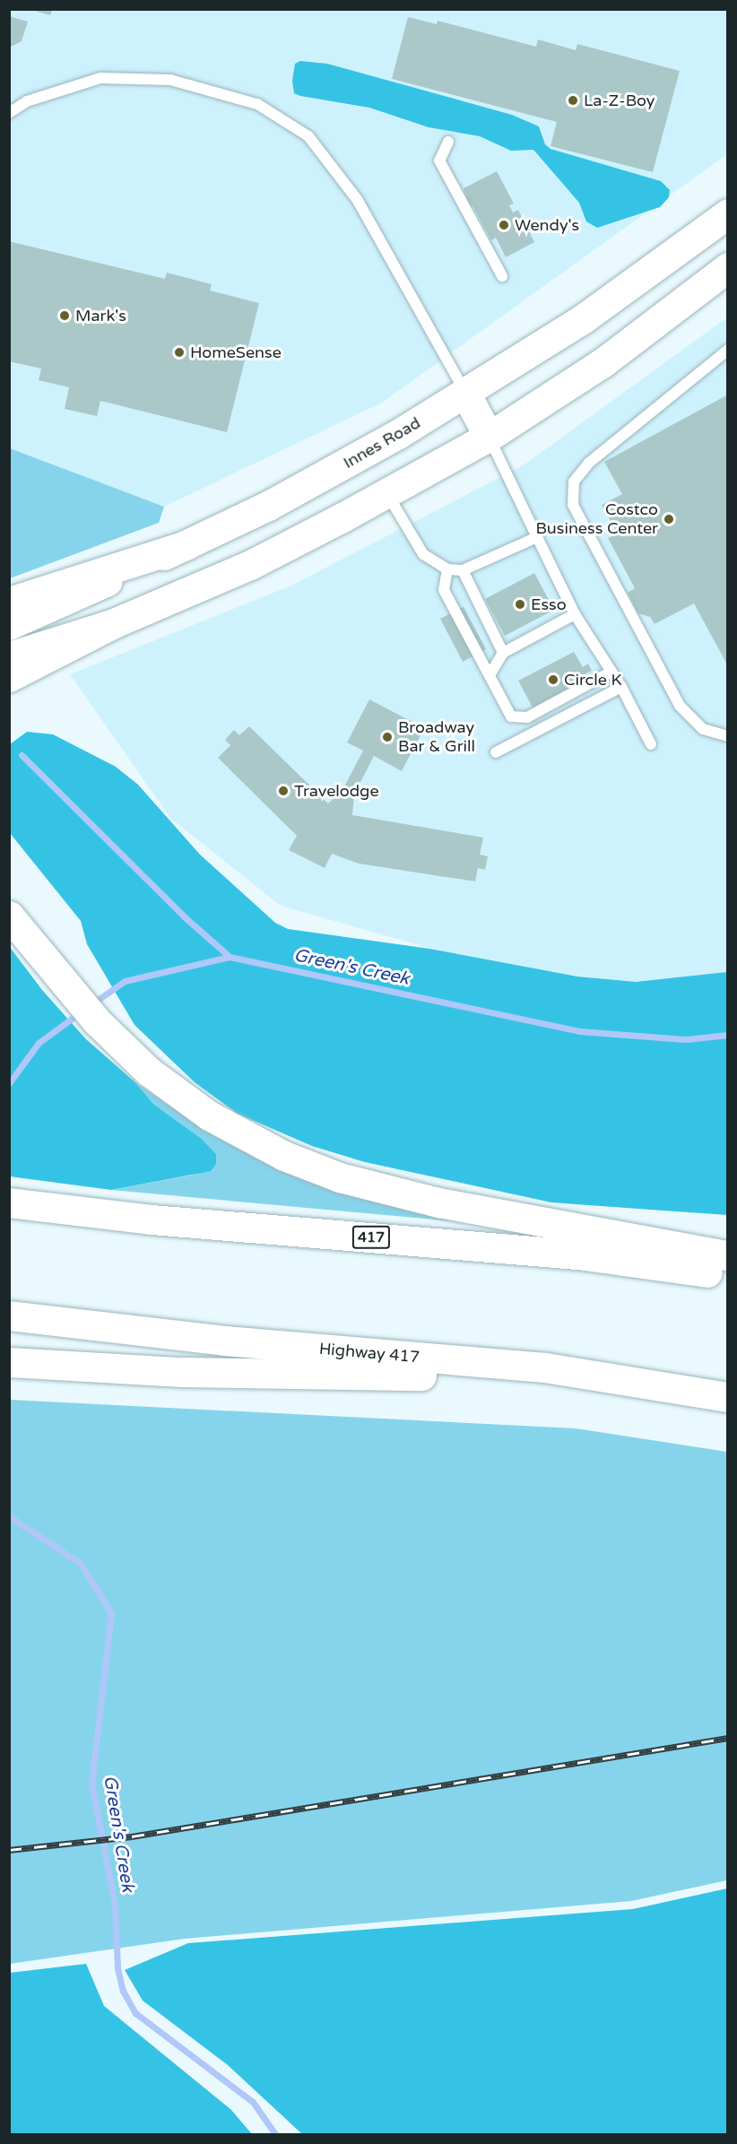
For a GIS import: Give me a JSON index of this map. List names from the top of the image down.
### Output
{
  "streets": {
    "main road": ["Innes Road", "417", "Highway 417"]
  },
  "water": ["Green's Creek"],
  "places": [
    "La-Z-Boy",
    "Wendy's",
    "Mark's",
    "HomeSense",
    "Costco Business Center",
    "Esso",
    "Circle K",
    "Broadway Bar & Grill",
    "Travelodge"
  ]
}
